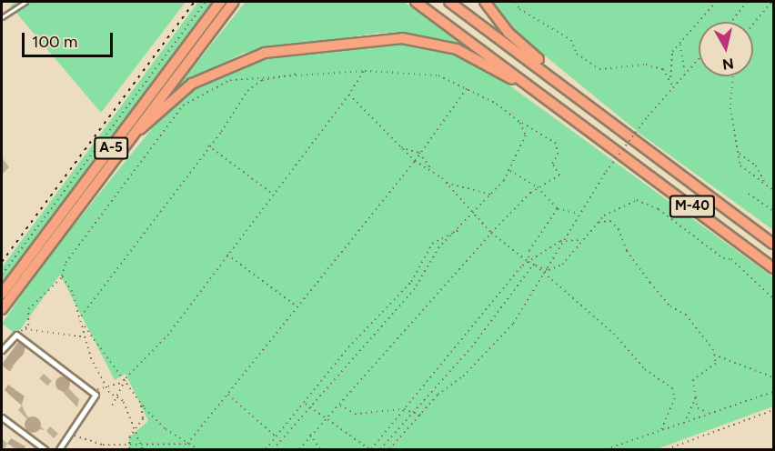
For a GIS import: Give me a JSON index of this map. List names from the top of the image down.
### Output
{
  "streets": {
    "highway": ["A-5", "M-40"]
  },
  "scale_bar": "100 m",
  "north": "bottom"
}
